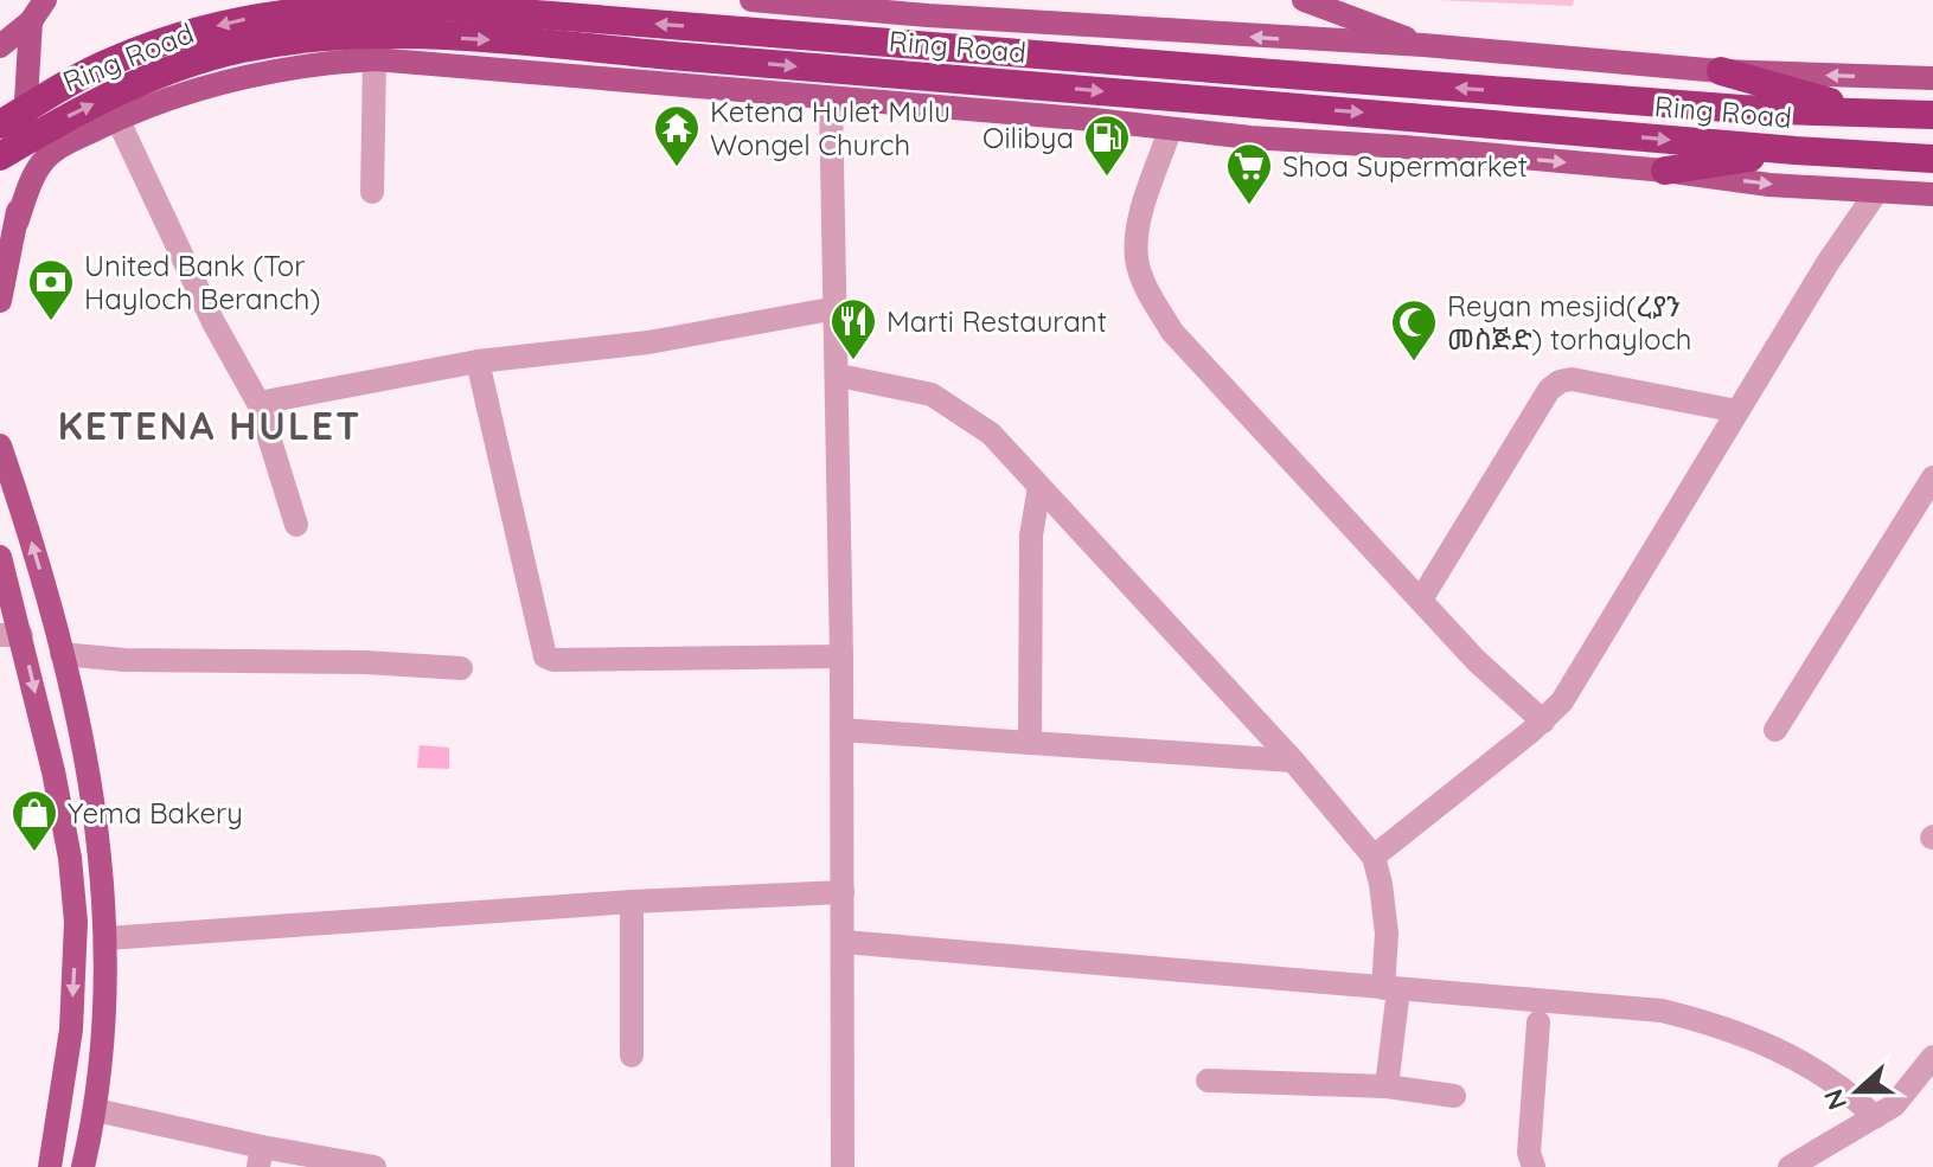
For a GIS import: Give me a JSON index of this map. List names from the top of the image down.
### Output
{
  "streets": {
    "highway": ["Ring Road"]
  },
  "districts": ["KETENA HULET"],
  "places": {
    "temple": ["Ketena Hulet Mulu Wongel Church"],
    "fuel station": ["Oilibya"],
    "supermarket": ["Shoa Supermarket"],
    "bank": ["United Bank (Tor Hayloch Beranch)"],
    "restaurant": ["Marti Restaurant"],
    "mosque": ["Reyan mesjid(ረያን መስጅድ) torhayloch"],
    "shop": ["Yema Bakery"]
  },
  "north": "left"
}
